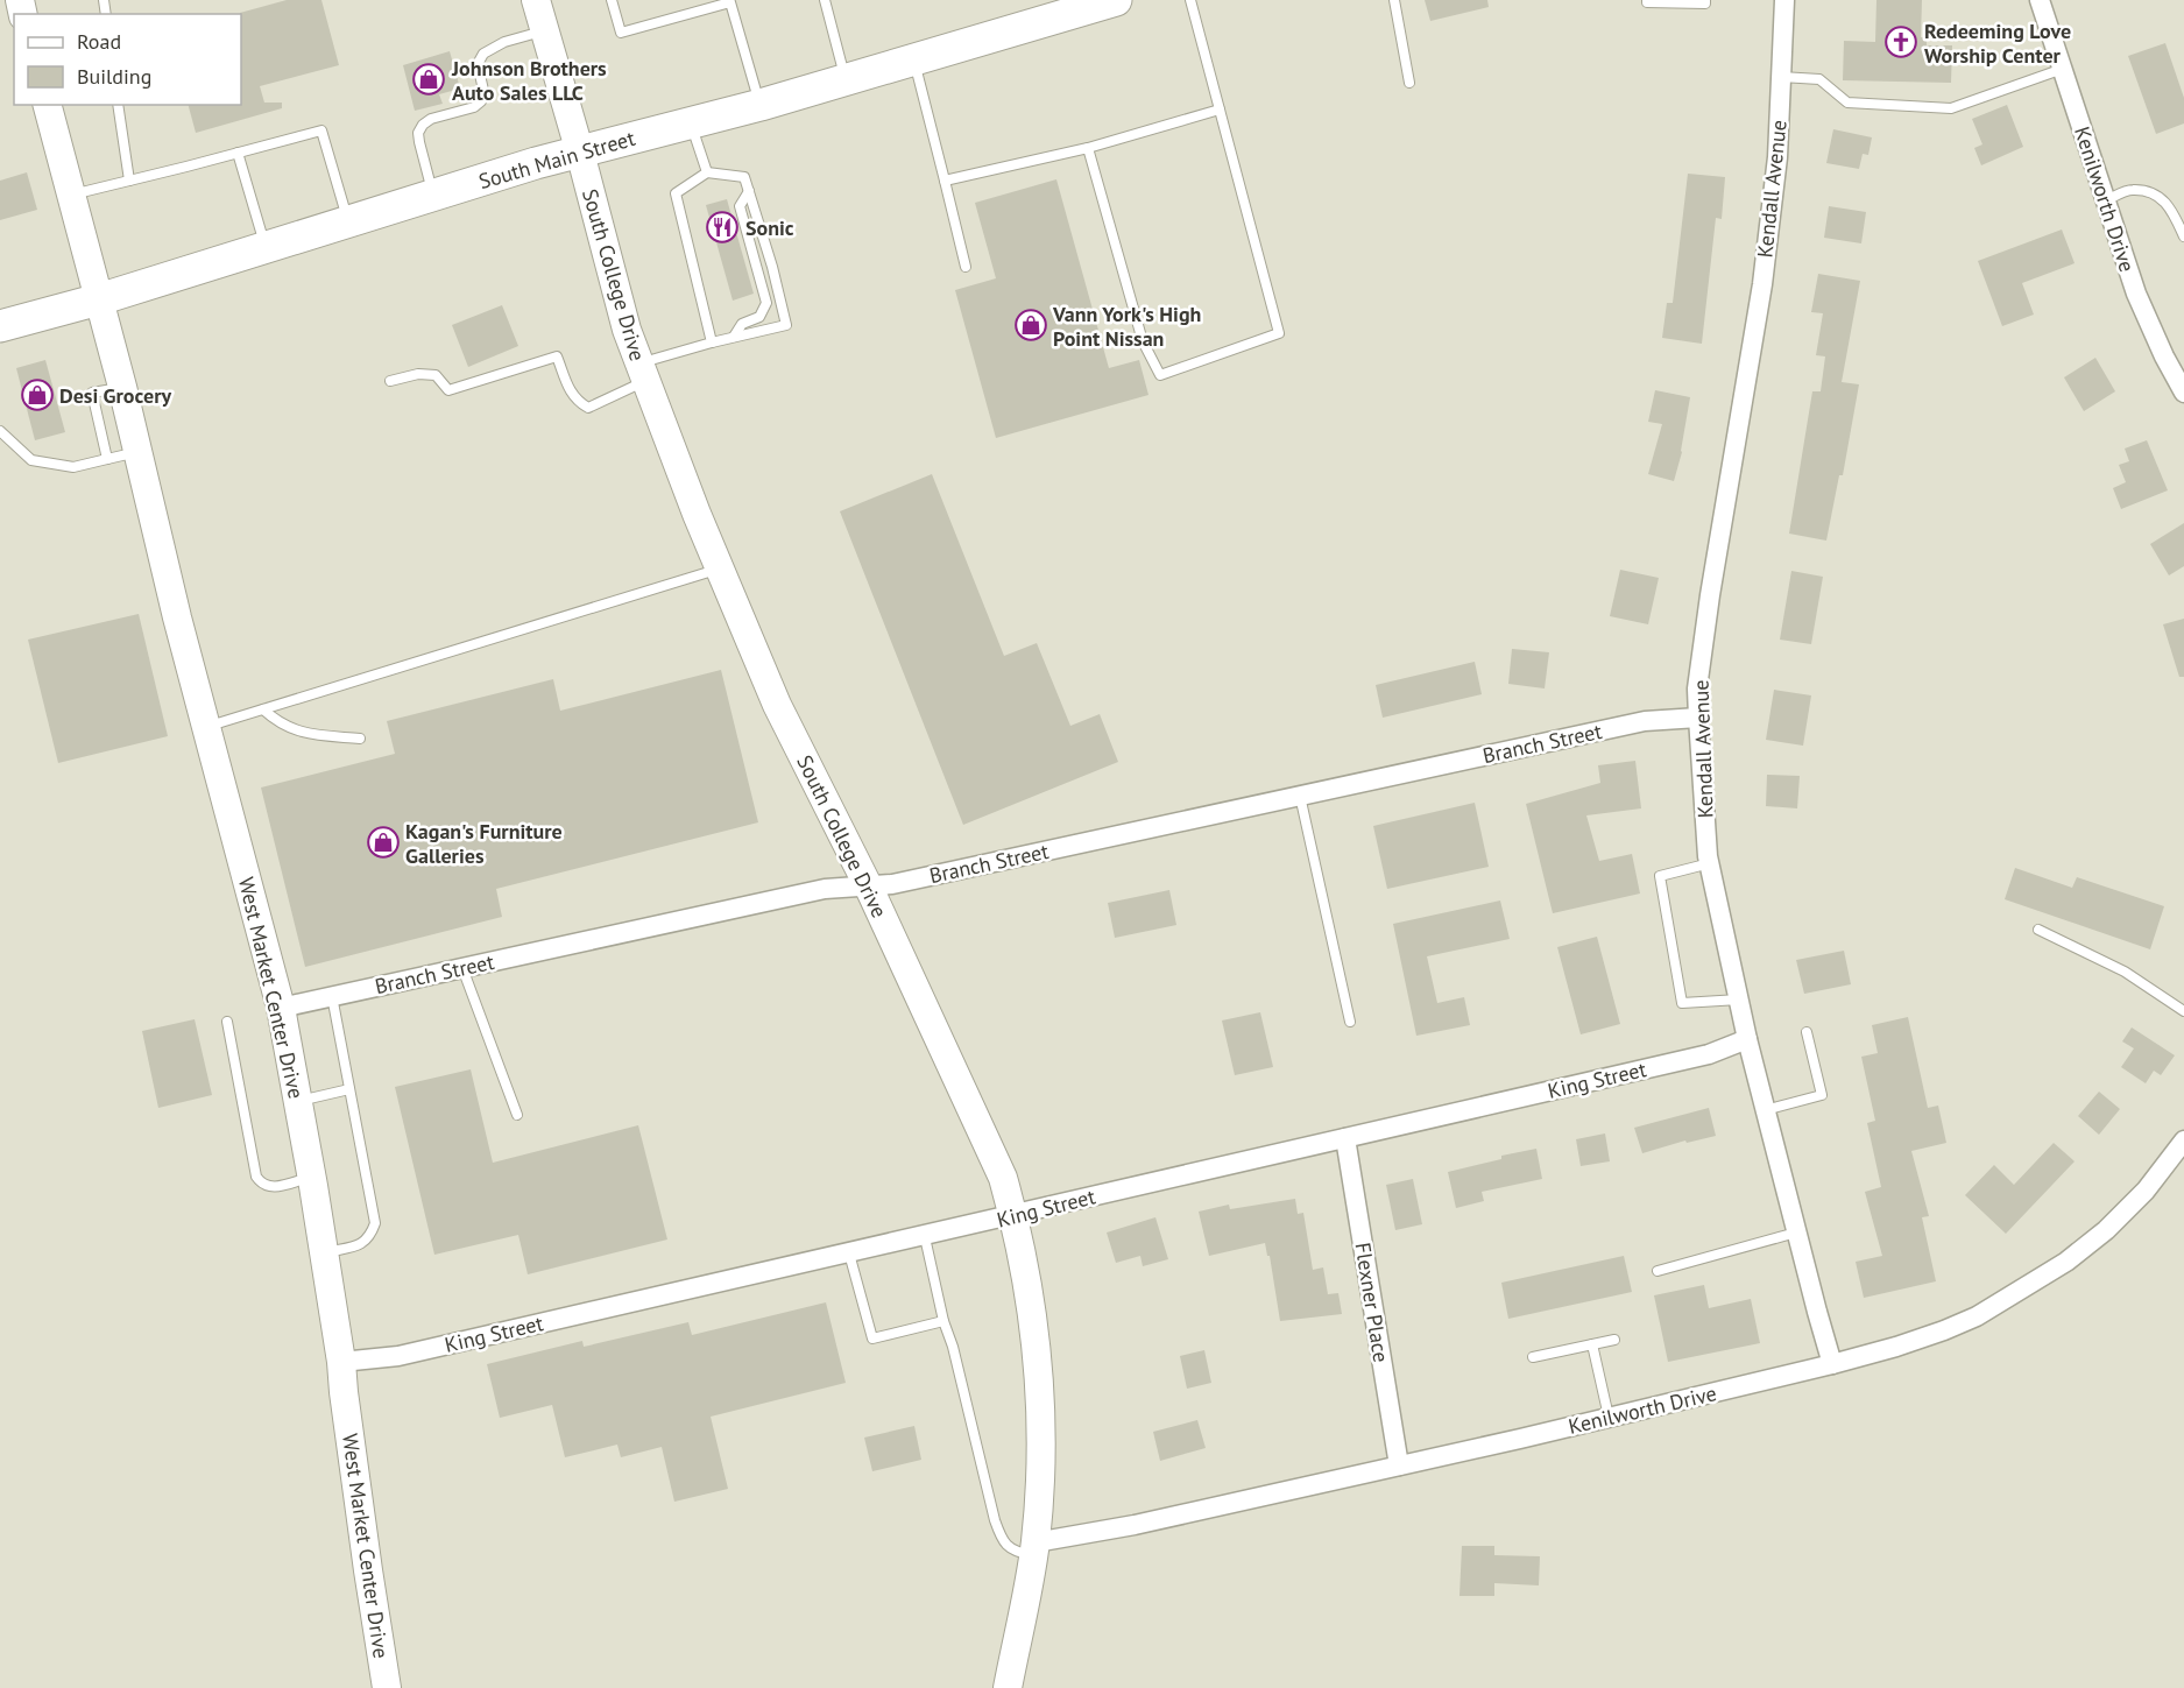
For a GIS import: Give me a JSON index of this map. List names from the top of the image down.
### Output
{
  "streets": {
    "main road": ["South Main Street", "South College Drive", "West Market Center Drive"],
    "street": [
      "Kendall Avenue",
      "Kenilworth Drive",
      "Branch Street",
      "King Street",
      "Flexner Place"
    ]
  },
  "crossings": [
    ["South Main Street", "South College Drive"],
    ["South Main Street", "West Market Center Drive"],
    ["Kendall Avenue", "Kenilworth Drive"],
    ["Kendall Avenue", "Branch Street"],
    ["Kendall Avenue", "King Street"],
    ["Kenilworth Drive", "South College Drive"],
    ["Kenilworth Drive", "Flexner Place"],
    ["South College Drive", "Branch Street"],
    ["South College Drive", "King Street"],
    ["Branch Street", "West Market Center Drive"],
    ["West Market Center Drive", "King Street"],
    ["King Street", "Flexner Place"]
  ],
  "places": {
    "church": ["Redeeming Love Worship Center"],
    "shop": [
      "Johnson Brothers Auto Sales LLC",
      "Vann York's High Point Nissan",
      "Desi Grocery",
      "Kagan's Furniture Galleries"
    ],
    "restaurant": ["Sonic"]
  },
  "legend": ["Road", "Building"]
}
